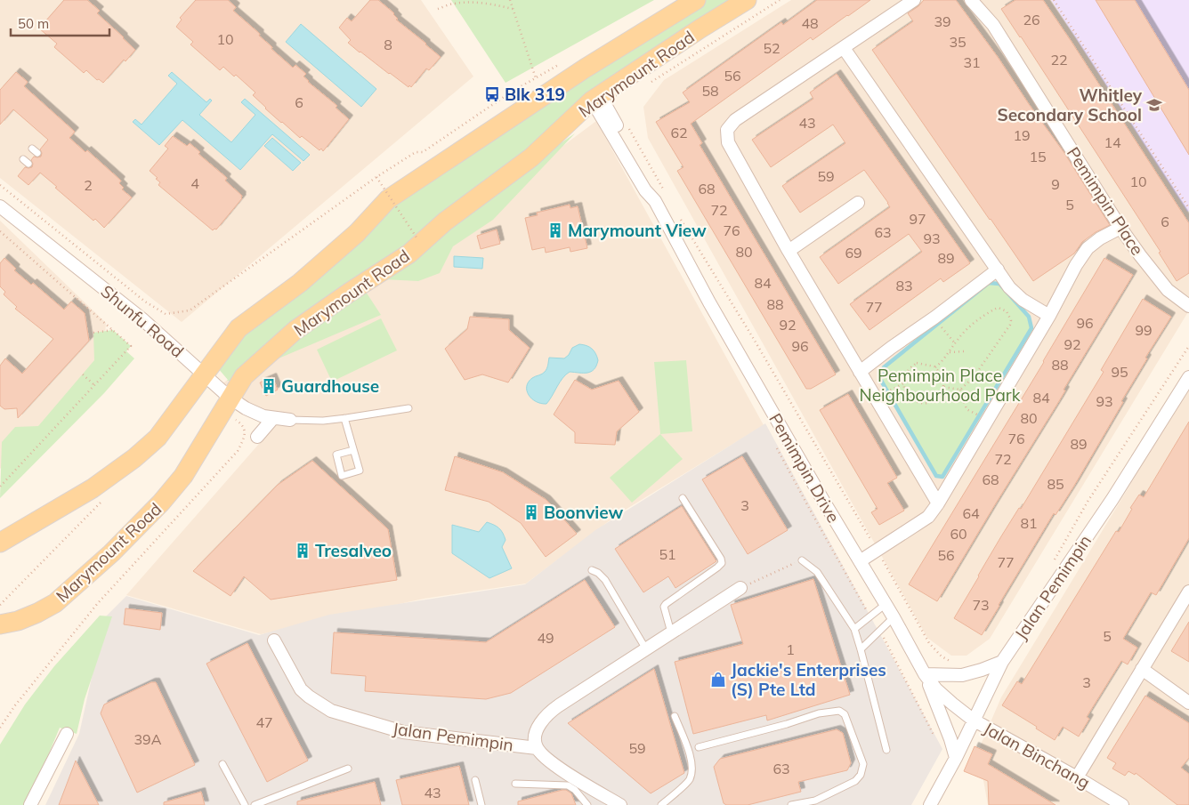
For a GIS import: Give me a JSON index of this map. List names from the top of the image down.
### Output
{
  "streets": {
    "main road": ["Marymount Road"],
    "street": [
      "Pemimpin Place",
      "Shunfu Road",
      "Pemimpin Drive",
      "Jalan Pemimpin",
      "Jalan Binchang"
    ]
  },
  "crossings": [
    ["Marymount Road", "Shunfu Road"],
    ["Marymount Road", "Pemimpin Drive"],
    ["Pemimpin Drive", "Jalan Pemimpin"],
    ["Pemimpin Drive", "Jalan Binchang"],
    ["Jalan Pemimpin", "Jalan Binchang"]
  ],
  "parks": ["Pemimpin Place Neighbourhood Park"],
  "places": {
    "bus stop": ["Blk 319"],
    "school or university": ["Whitley Secondary School"],
    "building": [
      "Marymount View",
      "Guardhouse",
      "Boonview",
      "Tresalveo"
    ],
    "shop": ["Jackie's Enterprises (S) Pte Ltd"]
  },
  "house_numbers": [
    "26",
    "39",
    "48",
    "10",
    "35",
    "8",
    "52",
    "22",
    "31",
    "56",
    "58",
    "6",
    "43",
    "62",
    "19",
    "14",
    "15",
    "59",
    "10",
    "4",
    "9",
    "2",
    "68",
    "5",
    "72",
    "97",
    "6",
    "76",
    "63",
    "93",
    "80",
    "69",
    "89",
    "84",
    "83",
    "88",
    "77",
    "96",
    "92",
    "99",
    "92",
    "96",
    "88",
    "95",
    "84",
    "93",
    "80",
    "76",
    "89",
    "72",
    "68",
    "85",
    "3",
    "64",
    "81",
    "60",
    "51",
    "56",
    "77",
    "73",
    "5",
    "49",
    "1",
    "3",
    "47",
    "39A",
    "59",
    "63",
    "43"
  ],
  "scale_bar": "50 m"
}
